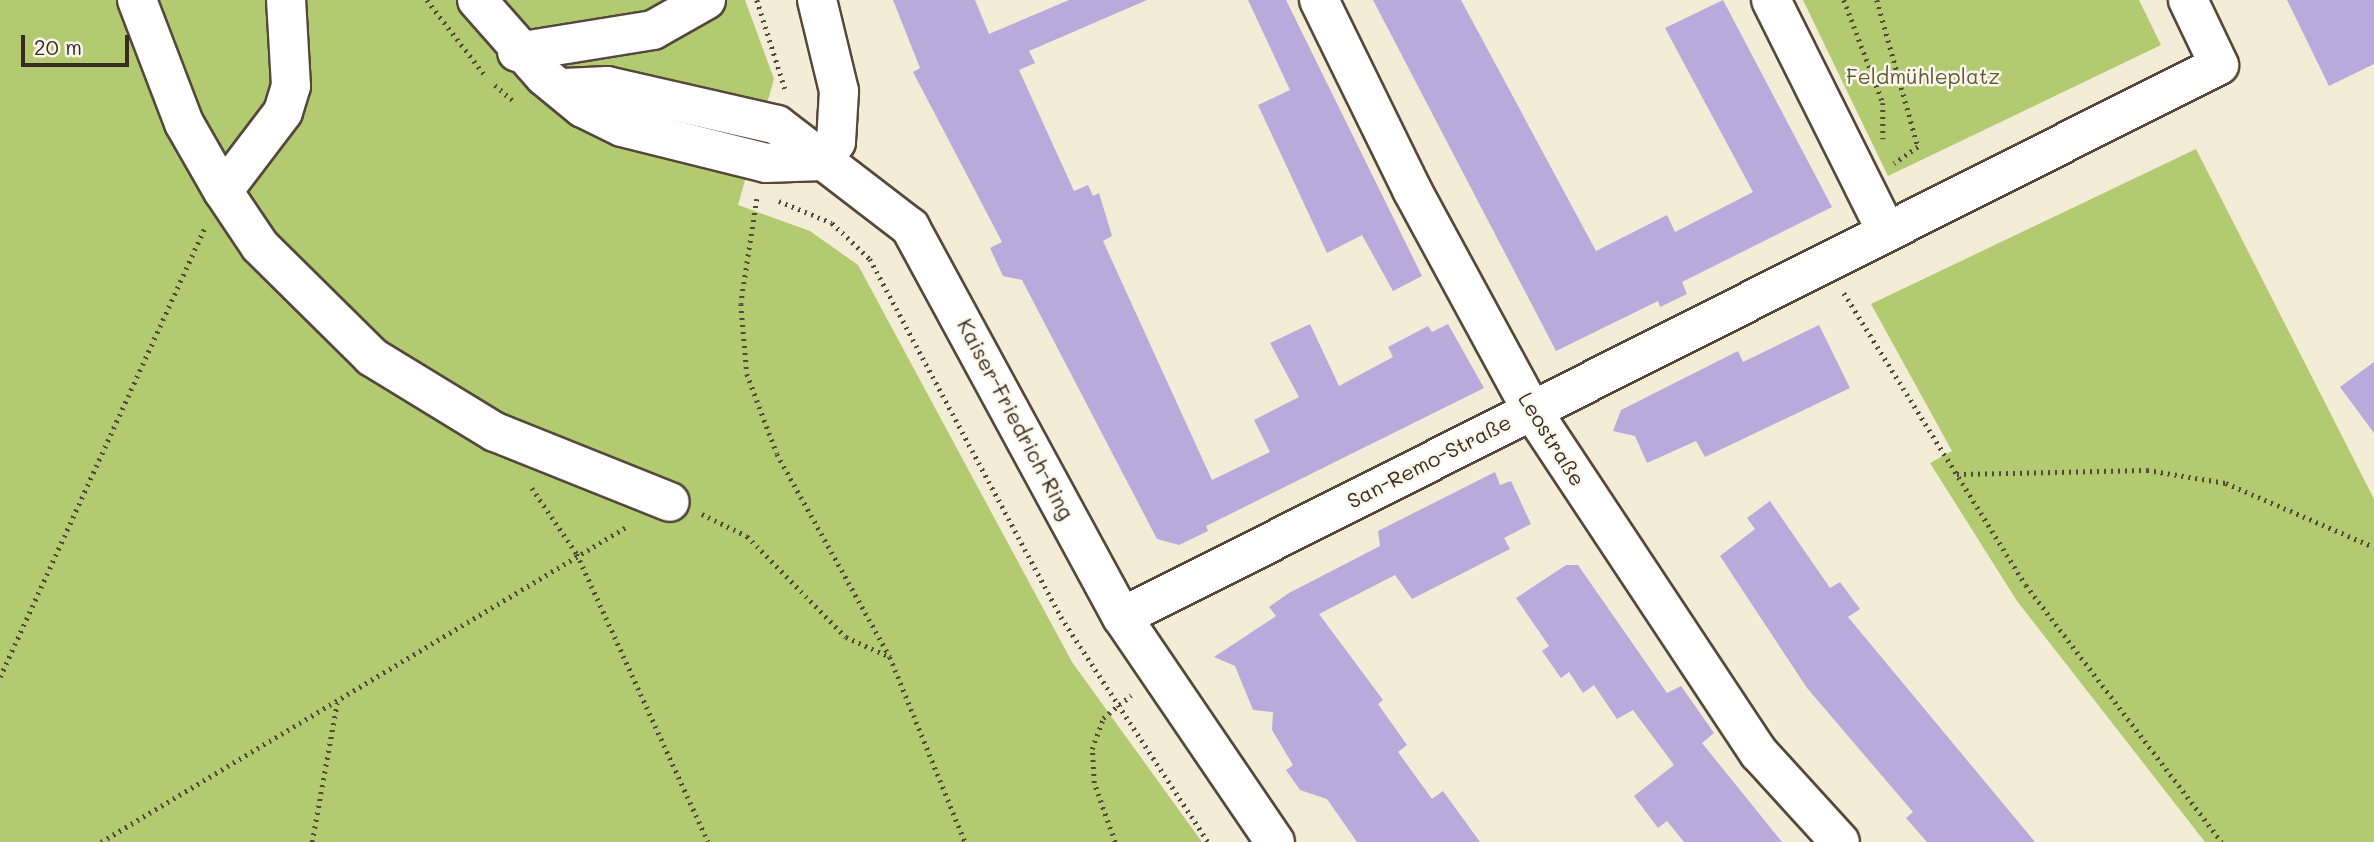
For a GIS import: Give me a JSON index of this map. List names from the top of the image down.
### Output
{
  "streets": {
    "street": ["Kaiser-Friedrich-Ring", "Leostraße", "San-Remo-Straße"]
  },
  "crossings": [
    ["Kaiser-Friedrich-Ring", "San-Remo-Straße"],
    ["Leostraße", "San-Remo-Straße"]
  ],
  "parks": ["Feldmühleplatz"],
  "scale_bar": "20 m"
}
